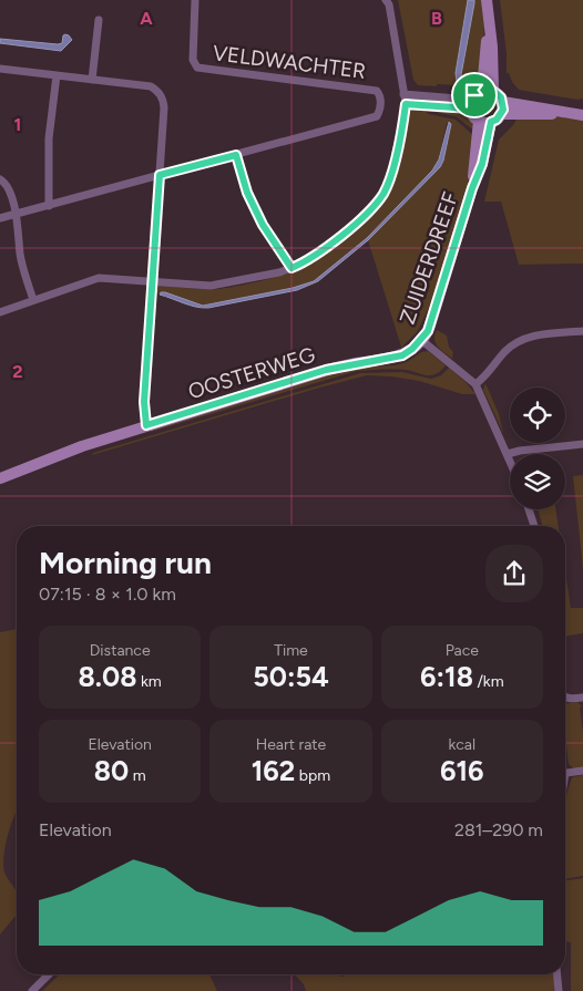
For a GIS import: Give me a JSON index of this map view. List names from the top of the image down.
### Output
{
  "streets": {
    "street": ["VELDWACHTER", "ZUIDERDREEF", "OOSTERWEG"]
  },
  "crossings": [
    ["ZUIDERDREEF", "OOSTERWEG"]
  ],
  "page": {
    "heading": ["Morning run", "07:15 · 8 × 1.0 km"],
    "stats": [
      ["Distance", "8.08 km"],
      ["Time", "50:54"],
      ["Pace", "6:18 /km"],
      ["Elevation", "80 m"],
      ["Heart rate", "162 bpm"],
      ["kcal", "616"]
    ],
    "chart": ["Elevation", "281–290 m"]
  },
  "grid": {
    "columns": ["A", "B"],
    "rows": ["1", "2"]
  }
}
